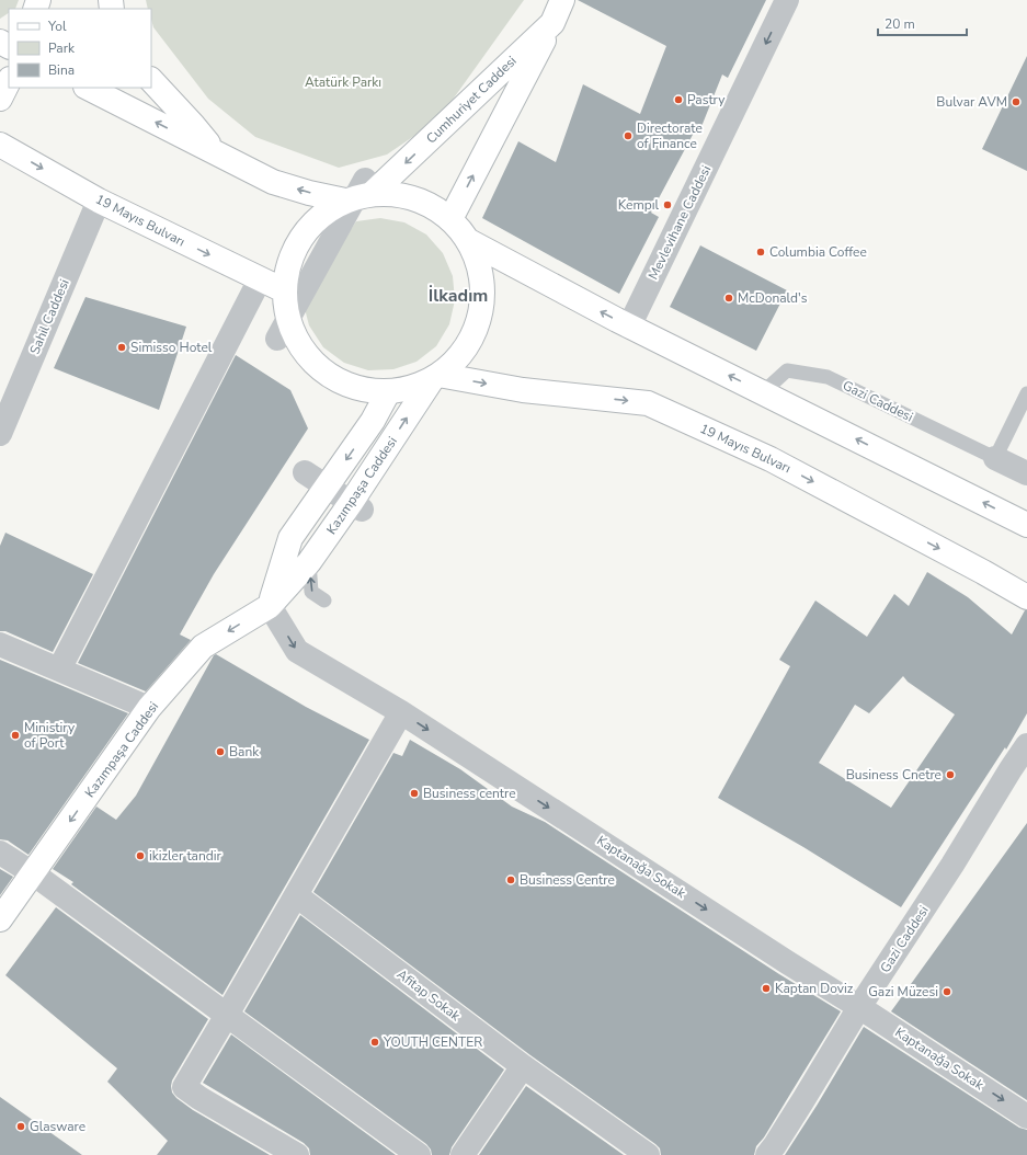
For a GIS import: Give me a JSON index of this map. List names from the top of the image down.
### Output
{
  "streets": {
    "main road": ["Cumhuriyet Caddesi", "19 Mayıs Bulvarı", "Kazımpaşa Caddesi"],
    "street": [
      "Mevlevihane Caddesi",
      "Sahil Caddesi",
      "Gazi Caddesi",
      "Kaptanağa Sokak",
      "Afitap Sokak"
    ]
  },
  "crossings": [
    ["Cumhuriyet Caddesi", "19 Mayıs Bulvarı"],
    ["19 Mayıs Bulvarı", "Sahil Caddesi"],
    ["19 Mayıs Bulvarı", "Kazımpaşa Caddesi"],
    ["Gazi Caddesi", "Kaptanağa Sokak"],
    ["Kazımpaşa Caddesi", "Kaptanağa Sokak"]
  ],
  "one_way": ["Mevlevihane Caddesi", "Kaptanağa Sokak"],
  "districts": ["İlkadım"],
  "parks": ["Atatürk Parkı"],
  "places": [
    "Pastry",
    "Bulvar AVM",
    "Directorate of Finance",
    "Kempıl",
    "Columbia Coffee",
    "McDonald's",
    "Simisso Hotel",
    "Ministiry of Port",
    "Bank",
    "Business Cnetre",
    "Business centre",
    "ikizler tandir",
    "Business Centre",
    "Kaptan Doviz",
    "Gazi Müzesi",
    "YOUTH CENTER",
    "Glasware"
  ],
  "legend": ["Yol", "Park", "Bina"],
  "scale_bar": "20 m"
}
